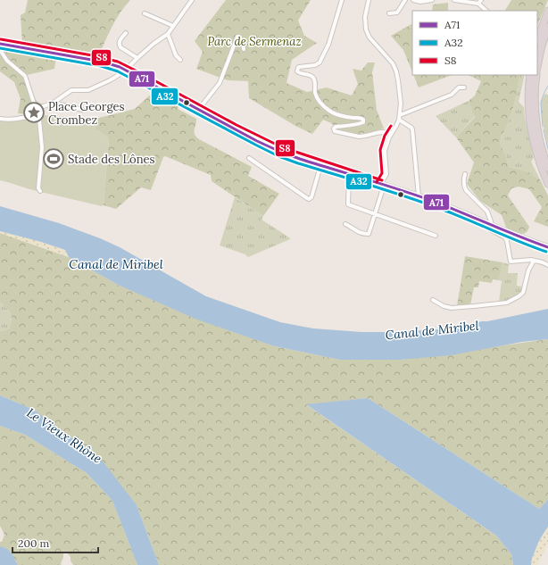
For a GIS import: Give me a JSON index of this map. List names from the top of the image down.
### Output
{
  "water": ["Canal de Miribel", "Le Vieux Rhône"],
  "parks": ["Parc de Sermenaz"],
  "places": {
    "place": ["Place Georges Crombez"],
    "sports": ["Stade des Lônes"]
  },
  "lines": ["transit line S8", "transit line A71", "transit line A32"],
  "legend": ["A71", "A32", "S8"],
  "scale_bar": "200 m"
}
